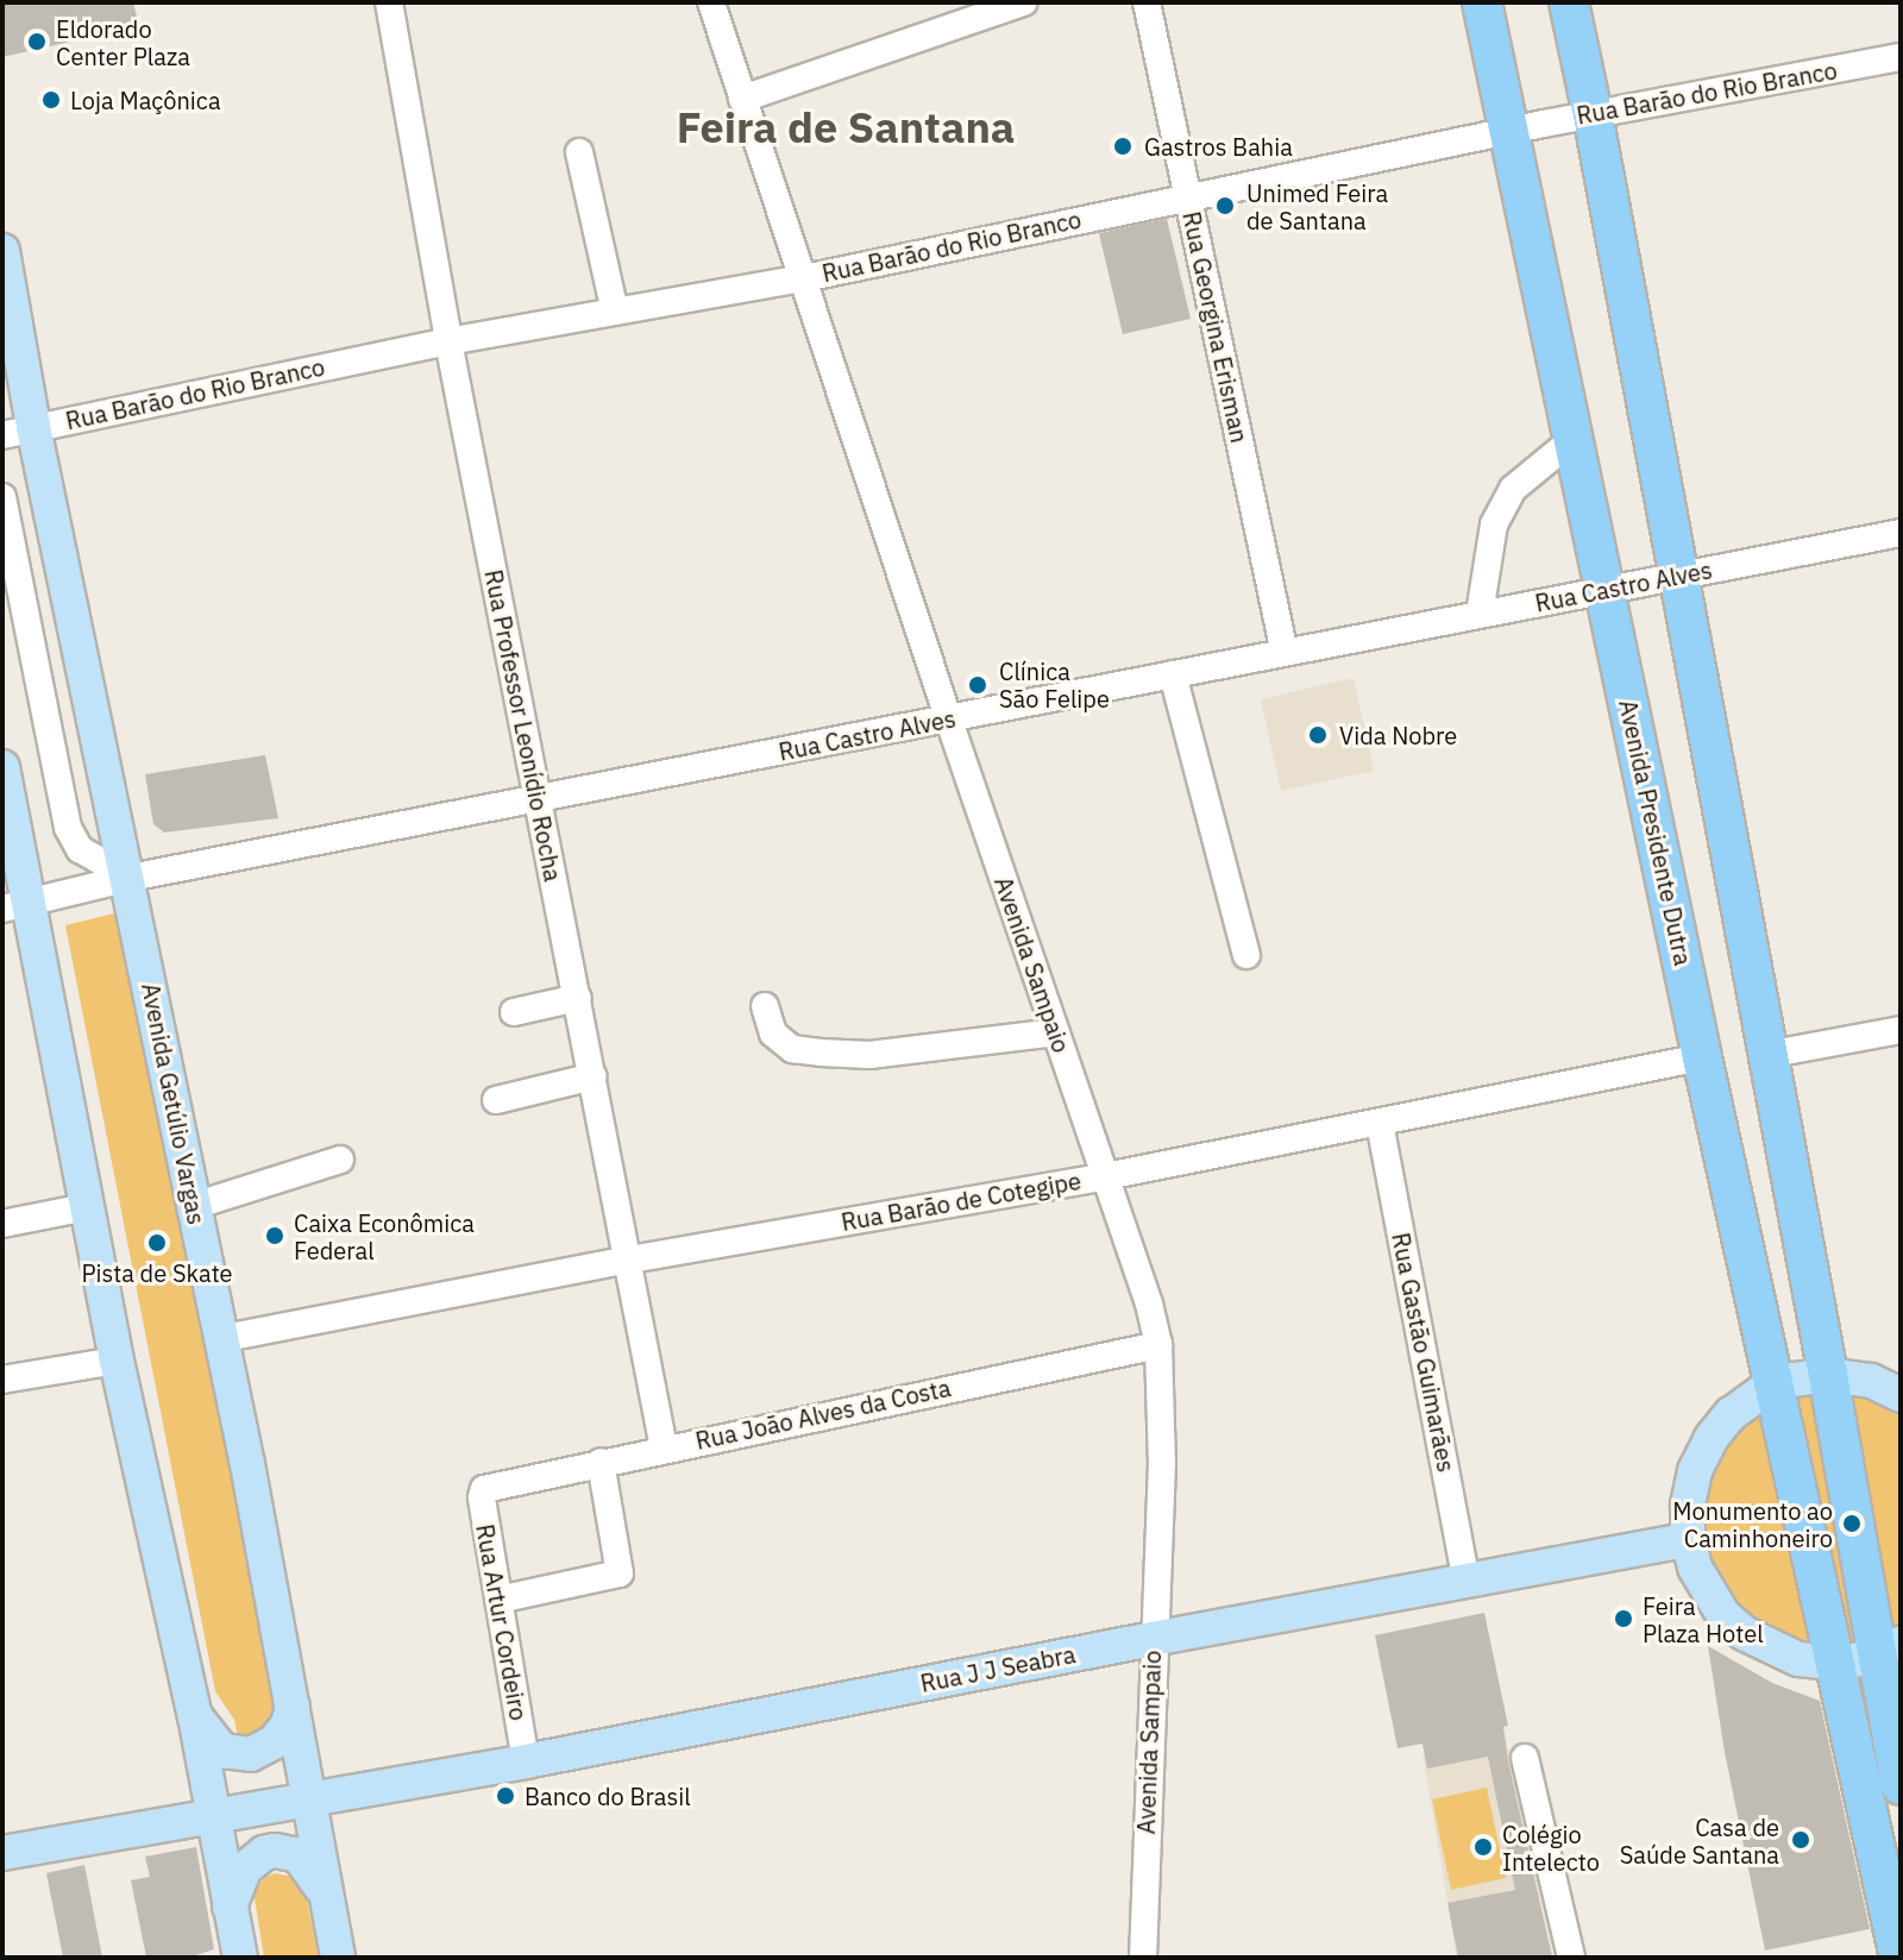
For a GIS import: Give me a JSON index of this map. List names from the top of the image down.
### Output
{
  "streets": {
    "highway": ["Avenida Presidente Dutra"],
    "main road": ["Avenida Getúlio Vargas", "Rua J J Seabra"],
    "street": [
      "Rua Barão do Rio Branco",
      "Rua Georgina Erisman",
      "Rua Castro Alves",
      "Rua Professor Leonídio Rocha",
      "Avenida Sampaio",
      "Rua Barão de Cotegipe",
      "Rua Gastão Guimarães",
      "Rua João Alves da Costa",
      "Rua Artur Cordeiro"
    ]
  },
  "crossings": [
    ["Rua Barão do Rio Branco", "Rua Georgina Erisman"],
    ["Rua Barão do Rio Branco", "Rua Professor Leonídio Rocha"],
    ["Rua Barão do Rio Branco", "Avenida Presidente Dutra"],
    ["Rua Barão do Rio Branco", "Avenida Sampaio"],
    ["Rua Barão do Rio Branco", "Avenida Getúlio Vargas"],
    ["Rua Georgina Erisman", "Rua Castro Alves"],
    ["Rua Castro Alves", "Rua Professor Leonídio Rocha"],
    ["Rua Castro Alves", "Avenida Presidente Dutra"],
    ["Rua Castro Alves", "Avenida Sampaio"],
    ["Rua Castro Alves", "Avenida Getúlio Vargas"],
    ["Rua Professor Leonídio Rocha", "Rua Barão de Cotegipe"],
    ["Rua Professor Leonídio Rocha", "Rua João Alves da Costa"],
    ["Avenida Presidente Dutra", "Rua Barão de Cotegipe"],
    ["Avenida Sampaio", "Rua Barão de Cotegipe"],
    ["Avenida Sampaio", "Rua João Alves da Costa"],
    ["Avenida Sampaio", "Rua J J Seabra"],
    ["Avenida Getúlio Vargas", "Rua Barão de Cotegipe"],
    ["Avenida Getúlio Vargas", "Rua J J Seabra"],
    ["Rua Barão de Cotegipe", "Rua Gastão Guimarães"],
    ["Rua Gastão Guimarães", "Rua J J Seabra"],
    ["Rua João Alves da Costa", "Rua Artur Cordeiro"],
    ["Rua Artur Cordeiro", "Rua J J Seabra"]
  ],
  "districts": ["Feira de Santana"],
  "places": [
    "Eldorado Center Plaza",
    "Loja Maçônica",
    "Gastros Bahia",
    "Unimed Feira de Santana",
    "Clínica São Felipe",
    "Vida Nobre",
    "Caixa Econômica Federal",
    "Pista de Skate",
    "Monumento ao Caminhoneiro",
    "Feira Plaza Hotel",
    "Banco do Brasil",
    "Casa de Saúde Santana",
    "Colégio Intelecto"
  ]
}
